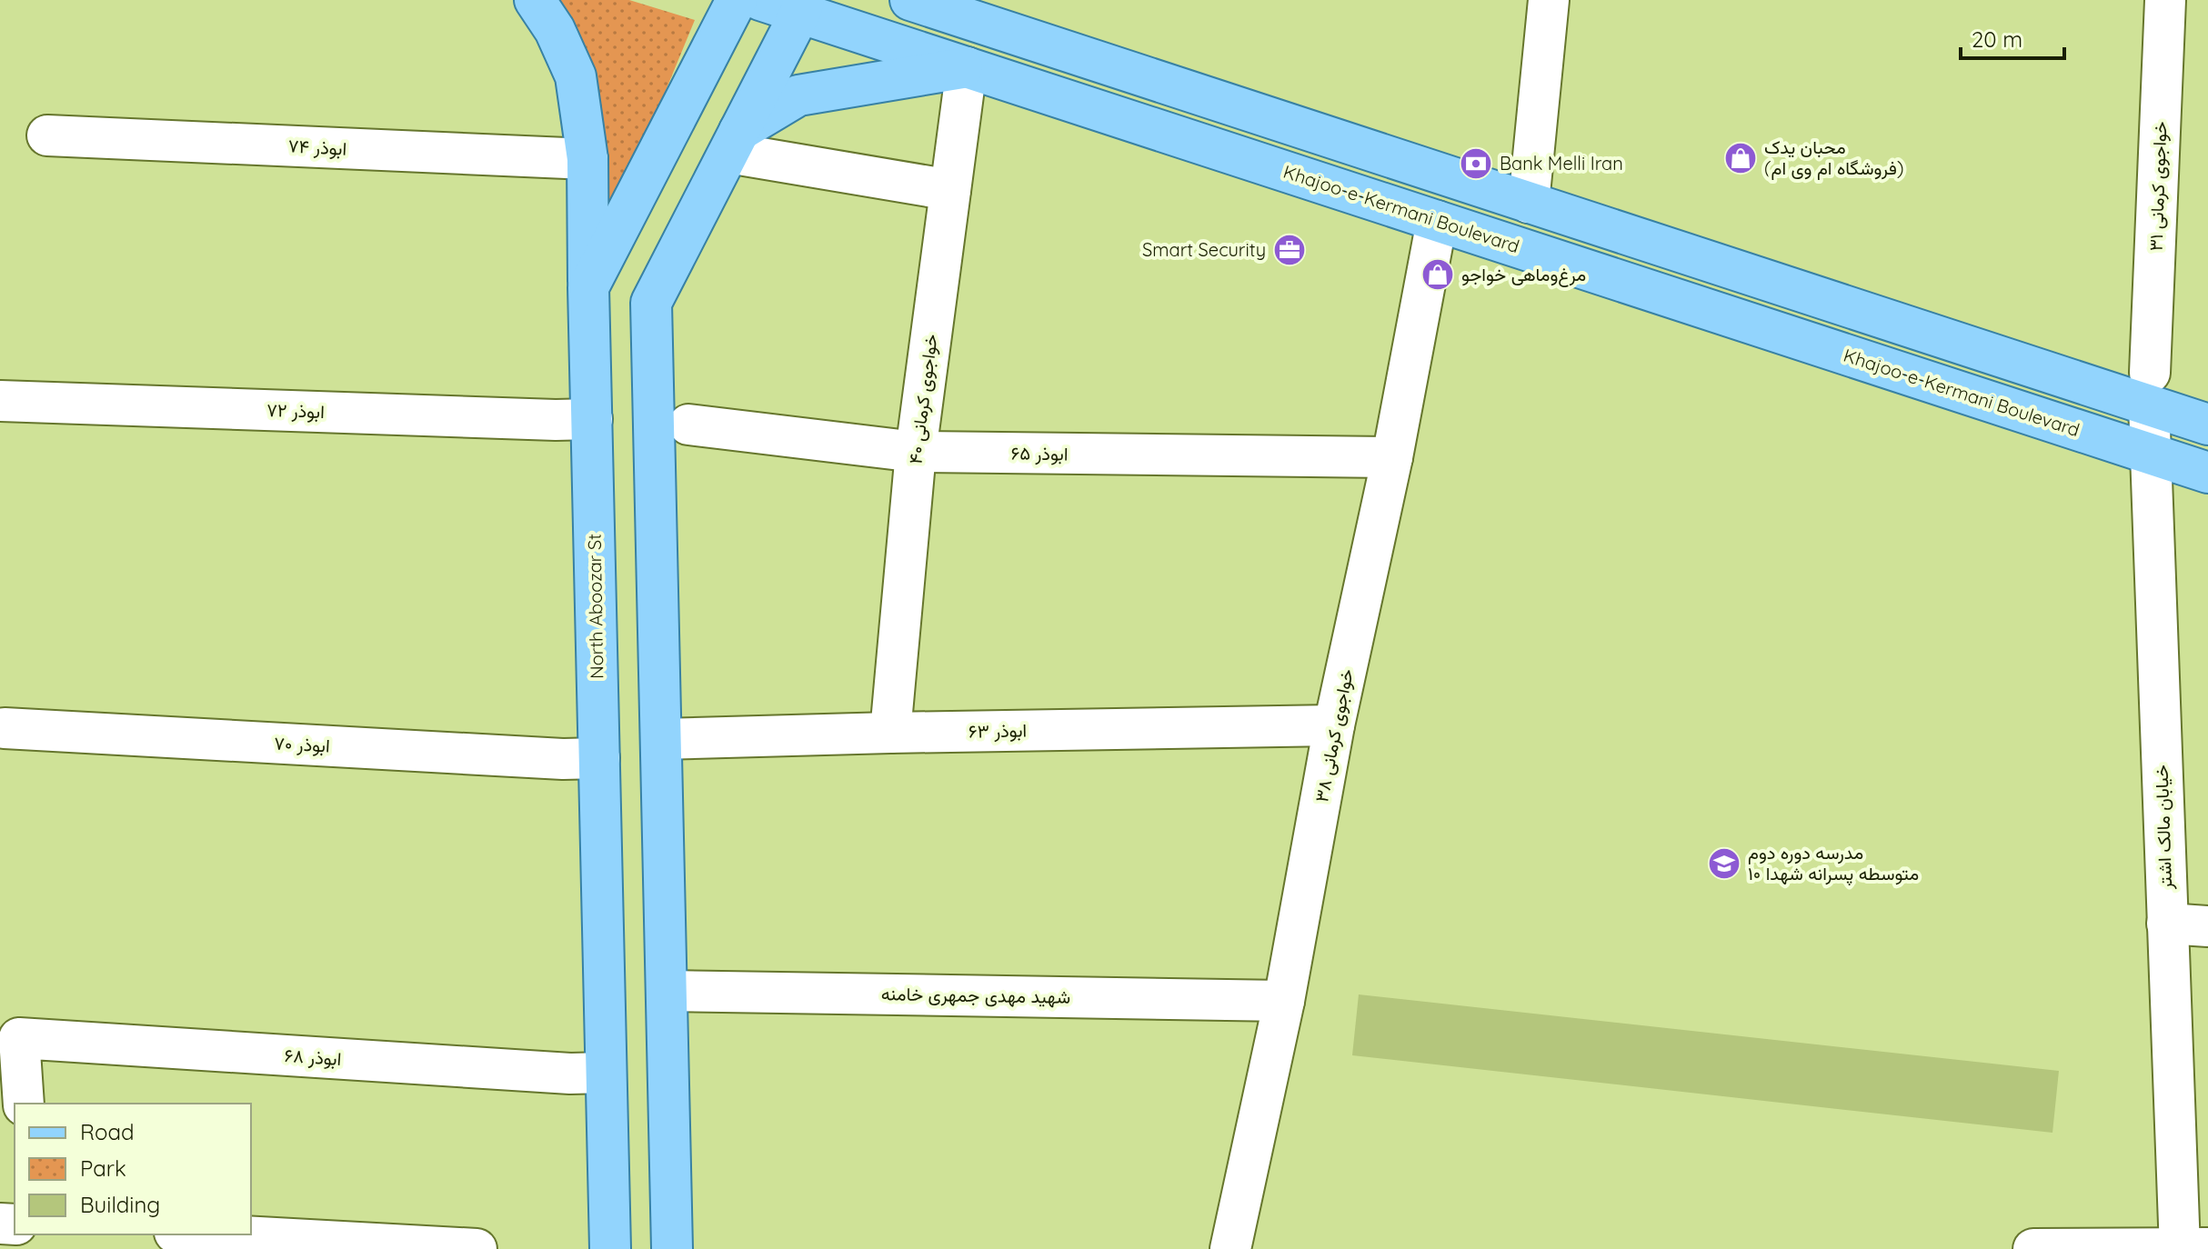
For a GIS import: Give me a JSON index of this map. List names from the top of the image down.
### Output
{
  "streets": {
    "main road": ["Khajoo-e-Kermani Boulevard", "North Aboozar St"],
    "street": [
      "ابوذر ۷۴",
      "خواجوی کرمانی ۳۱",
      "خواجوی کرمانی ۴۰",
      "ابوذر ۷۲",
      "ابوذر ۶۵",
      "ابوذر ۶۳",
      "خواجوی کرمانی ۳۸",
      "ابوذر ۷۰",
      "خیابان مالک اشتر",
      "شهید مهدی جمهری خامنه",
      "ابوذر ۶۸"
    ]
  },
  "crossings": [
    ["خواجوی کرمانی ۳۱", "خیابان مالک اشتر"],
    ["Khajoo-e-Kermani Boulevard", "خواجوی کرمانی ۴۰"],
    ["Khajoo-e-Kermani Boulevard", "خواجوی کرمانی ۳۸"],
    ["Khajoo-e-Kermani Boulevard", "خیابان مالک اشتر"],
    ["خواجوی کرمانی ۴۰", "ابوذر ۶۵"],
    ["خواجوی کرمانی ۴۰", "ابوذر ۶۳"],
    ["ابوذر ۷۲", "North Aboozar St"],
    ["ابوذر ۶۵", "خواجوی کرمانی ۳۸"],
    ["North Aboozar St", "ابوذر ۷۰"],
    ["North Aboozar St", "ابوذر ۶۸"],
    ["ابوذر ۶۳", "خواجوی کرمانی ۳۸"],
    ["خواجوی کرمانی ۳۸", "شهید مهدی جمهری خامنه"]
  ],
  "places": {
    "shop": ["محبان یدک (فروشگاه ام وی ام)", "مرغ‌وماهی‌ خواجو"],
    "bank": ["Bank Melli Iran"],
    "office": ["Smart Security"],
    "school or university": ["مدرسه دوره دوم متوسطه پسرانه شهدا ۱۰"]
  },
  "legend": ["Road", "Park", "Building"],
  "scale_bar": "20 m"
}
